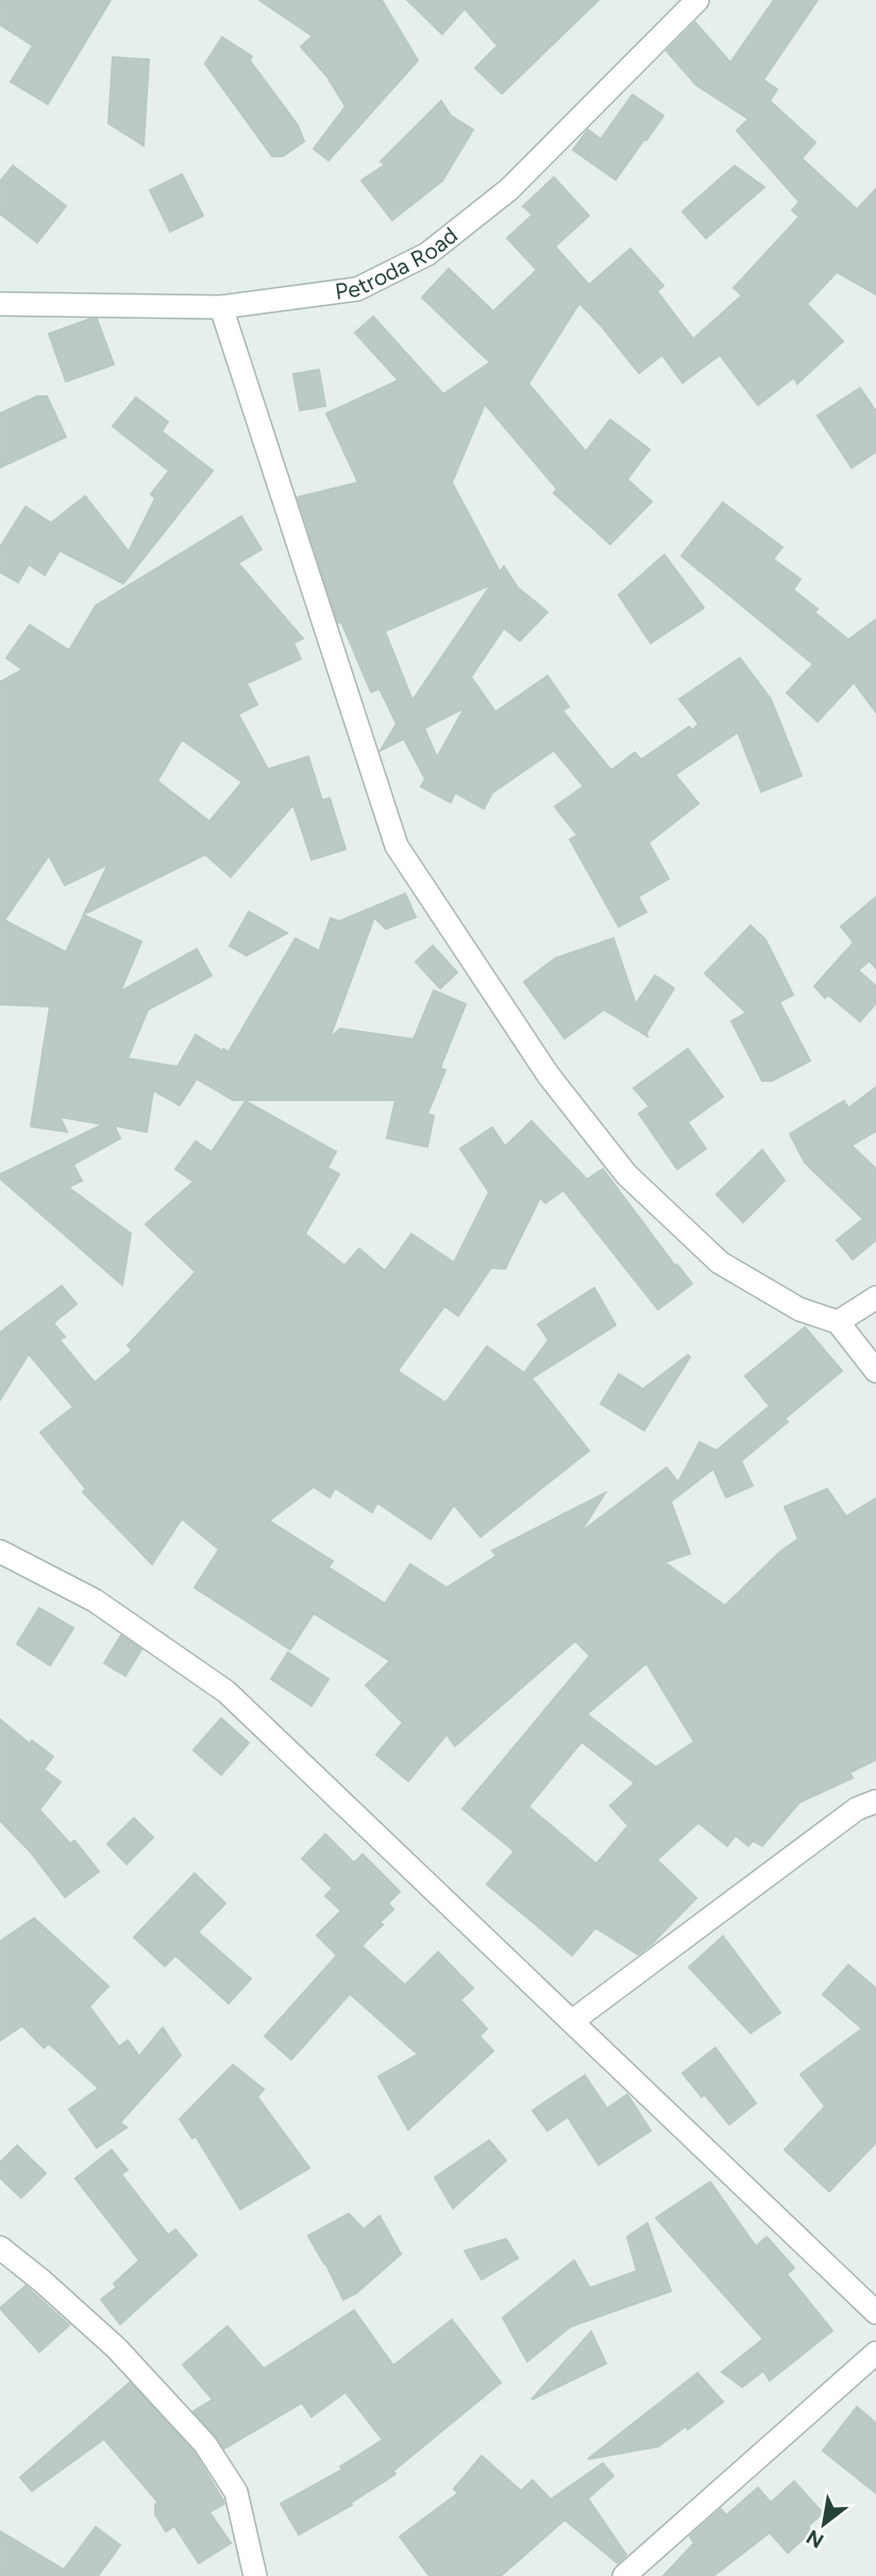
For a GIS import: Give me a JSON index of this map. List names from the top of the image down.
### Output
{
  "streets": {
    "street": ["Petroda Road"]
  },
  "north": "bottom left"
}
